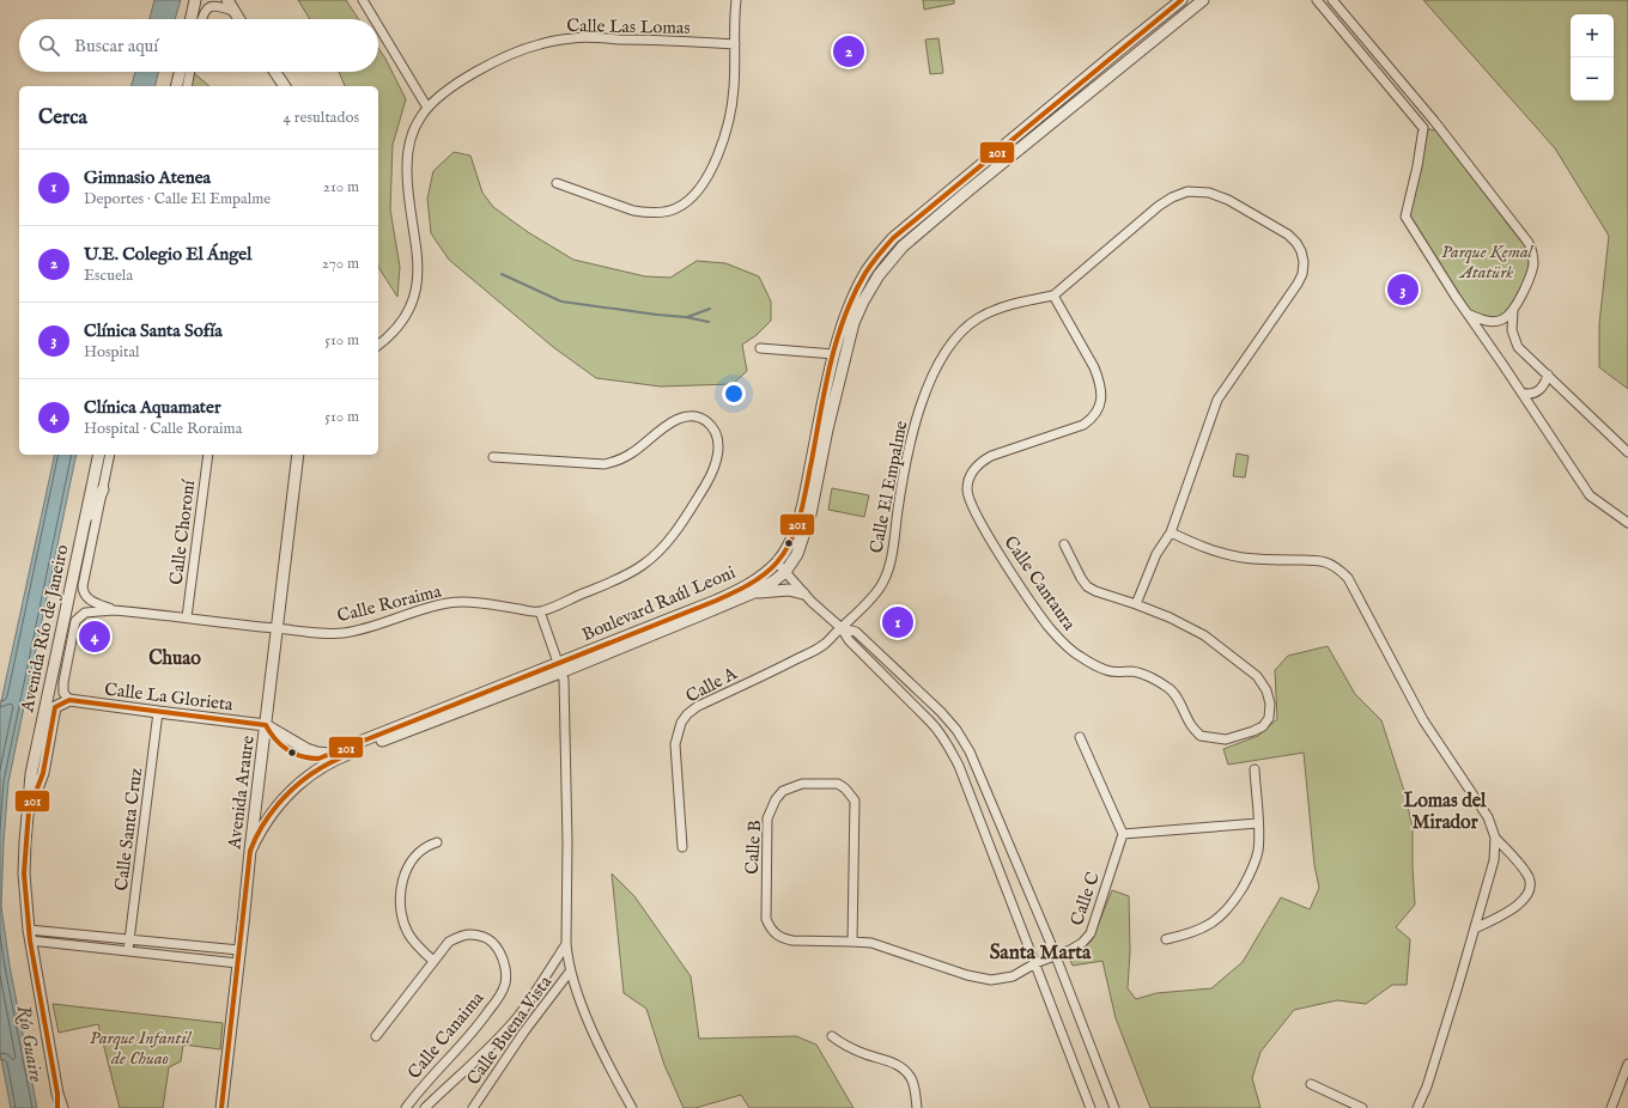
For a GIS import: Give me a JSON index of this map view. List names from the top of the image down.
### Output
{
  "streets": {
    "street": [
      "Calle Las Lomas",
      "Calle El Empalme",
      "Calle Choroní",
      "Calle Cantaura",
      "Calle Roraima",
      "Boulevard Raúl Leoni",
      "Avenida Río de Janeiro",
      "Calle A",
      "Calle La Glorieta",
      "Avenida Araure",
      "Calle Santa Cruz",
      "Calle B",
      "Calle C",
      "Calle Buena Vista",
      "Calle Canaima"
    ]
  },
  "crossings": [
    ["Calle El Empalme", "Calle Cantaura"],
    ["Calle El Empalme", "Calle A"],
    ["Calle Choroní", "Calle Roraima"],
    ["Calle Roraima", "Avenida Río de Janeiro"],
    ["Calle Roraima", "Calle La Glorieta"],
    ["Calle Roraima", "Avenida Araure"],
    ["Boulevard Raúl Leoni", "Calle La Glorieta"],
    ["Boulevard Raúl Leoni", "Avenida Araure"],
    ["Avenida Río de Janeiro", "Calle La Glorieta"],
    ["Calle La Glorieta", "Avenida Araure"],
    ["Calle La Glorieta", "Calle Santa Cruz"],
    ["Calle B", "Calle C"]
  ],
  "districts": ["Chuao", "Lomas del Mirador", "Santa Marta"],
  "water": ["Río Guaire"],
  "parks": ["Parque Kemal Atatürk", "Parque Infantil de Chuao"],
  "lines": ["transit line 201"],
  "page": {
    "map_buttons": ["+", "−"],
    "search": "Buscar aquí",
    "pins": [
      "2",
      "3",
      "1",
      "4"
    ],
    "heading": ["Cerca", "4 resultados"],
    "list": [
      {
        "mark": "1",
        "name": "Gimnasio Atenea",
        "note": "Deportes · Calle El Empalme",
        "value": "210 m"
      },
      {
        "mark": "2",
        "name": "U.E. Colegio El Ángel",
        "note": "Escuela",
        "value": "270 m"
      },
      {
        "mark": "3",
        "name": "Clínica Santa Sofía",
        "note": "Hospital",
        "value": "510 m"
      },
      {
        "mark": "4",
        "name": "Clínica Aquamater",
        "note": "Hospital · Calle Roraima",
        "value": "510 m"
      }
    ]
  }
}
